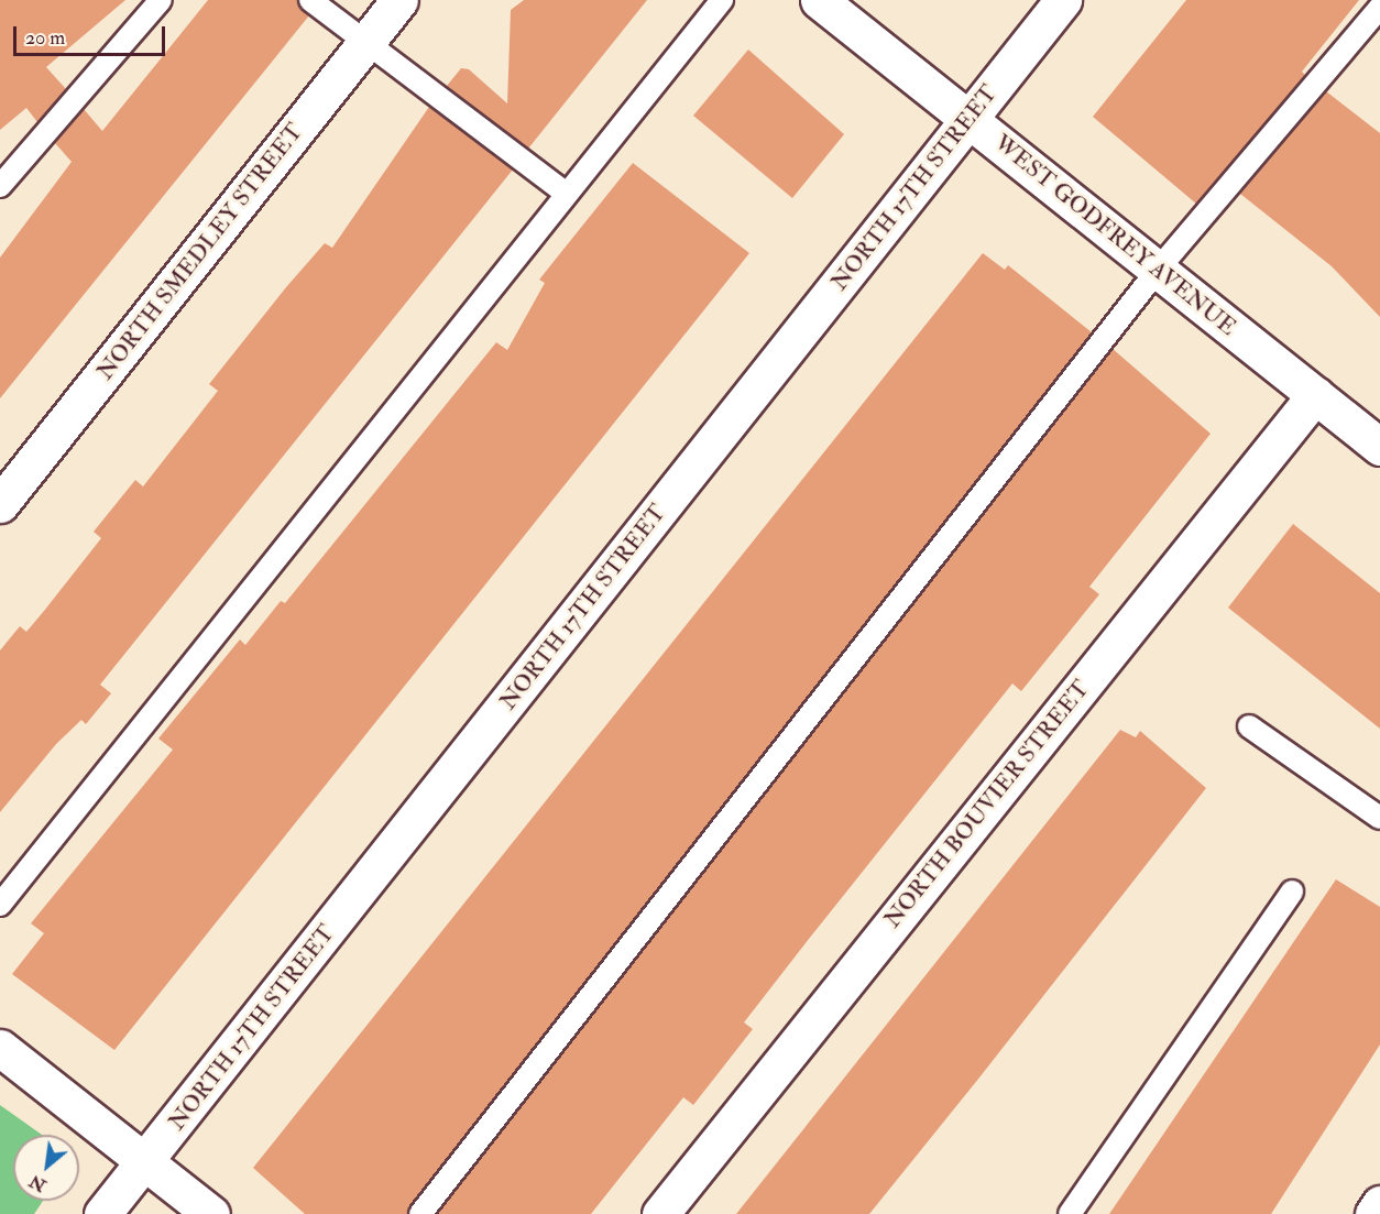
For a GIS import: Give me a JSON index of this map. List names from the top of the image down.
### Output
{
  "streets": {
    "street": [
      "NORTH 17TH STREET",
      "WEST GODFREY AVENUE",
      "NORTH SMEDLEY STREET",
      "NORTH BOUVIER STREET"
    ]
  },
  "crossings": [
    ["NORTH 17TH STREET", "WEST GODFREY AVENUE"],
    ["WEST GODFREY AVENUE", "NORTH BOUVIER STREET"]
  ],
  "scale_bar": "20 m",
  "north": "bottom left"
}
